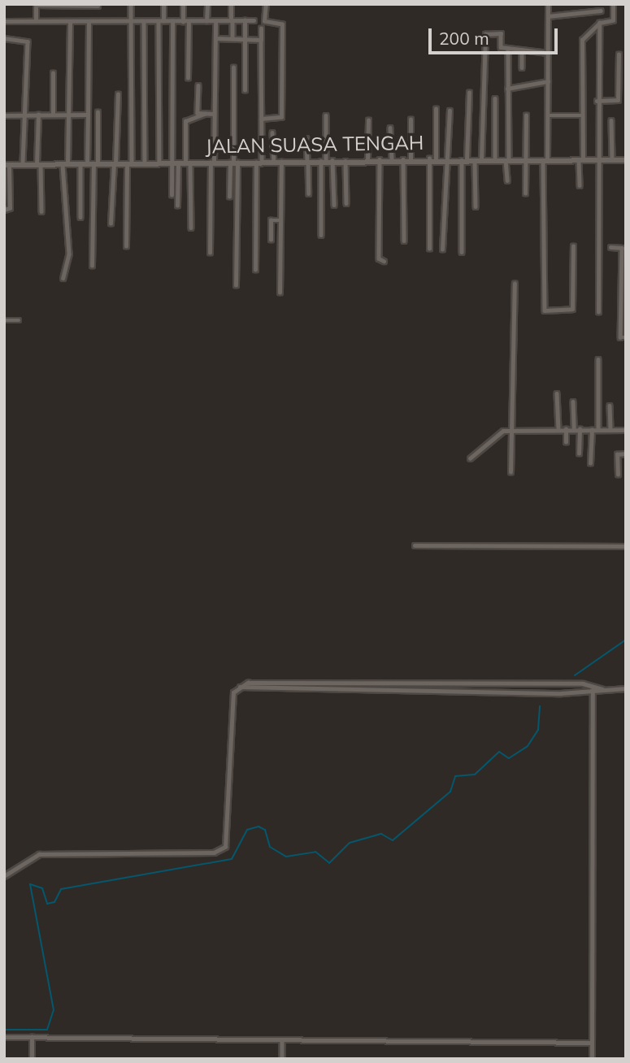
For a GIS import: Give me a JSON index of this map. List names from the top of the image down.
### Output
{
  "streets": {
    "street": ["JALAN SUASA TENGAH"]
  },
  "scale_bar": "200 m"
}
